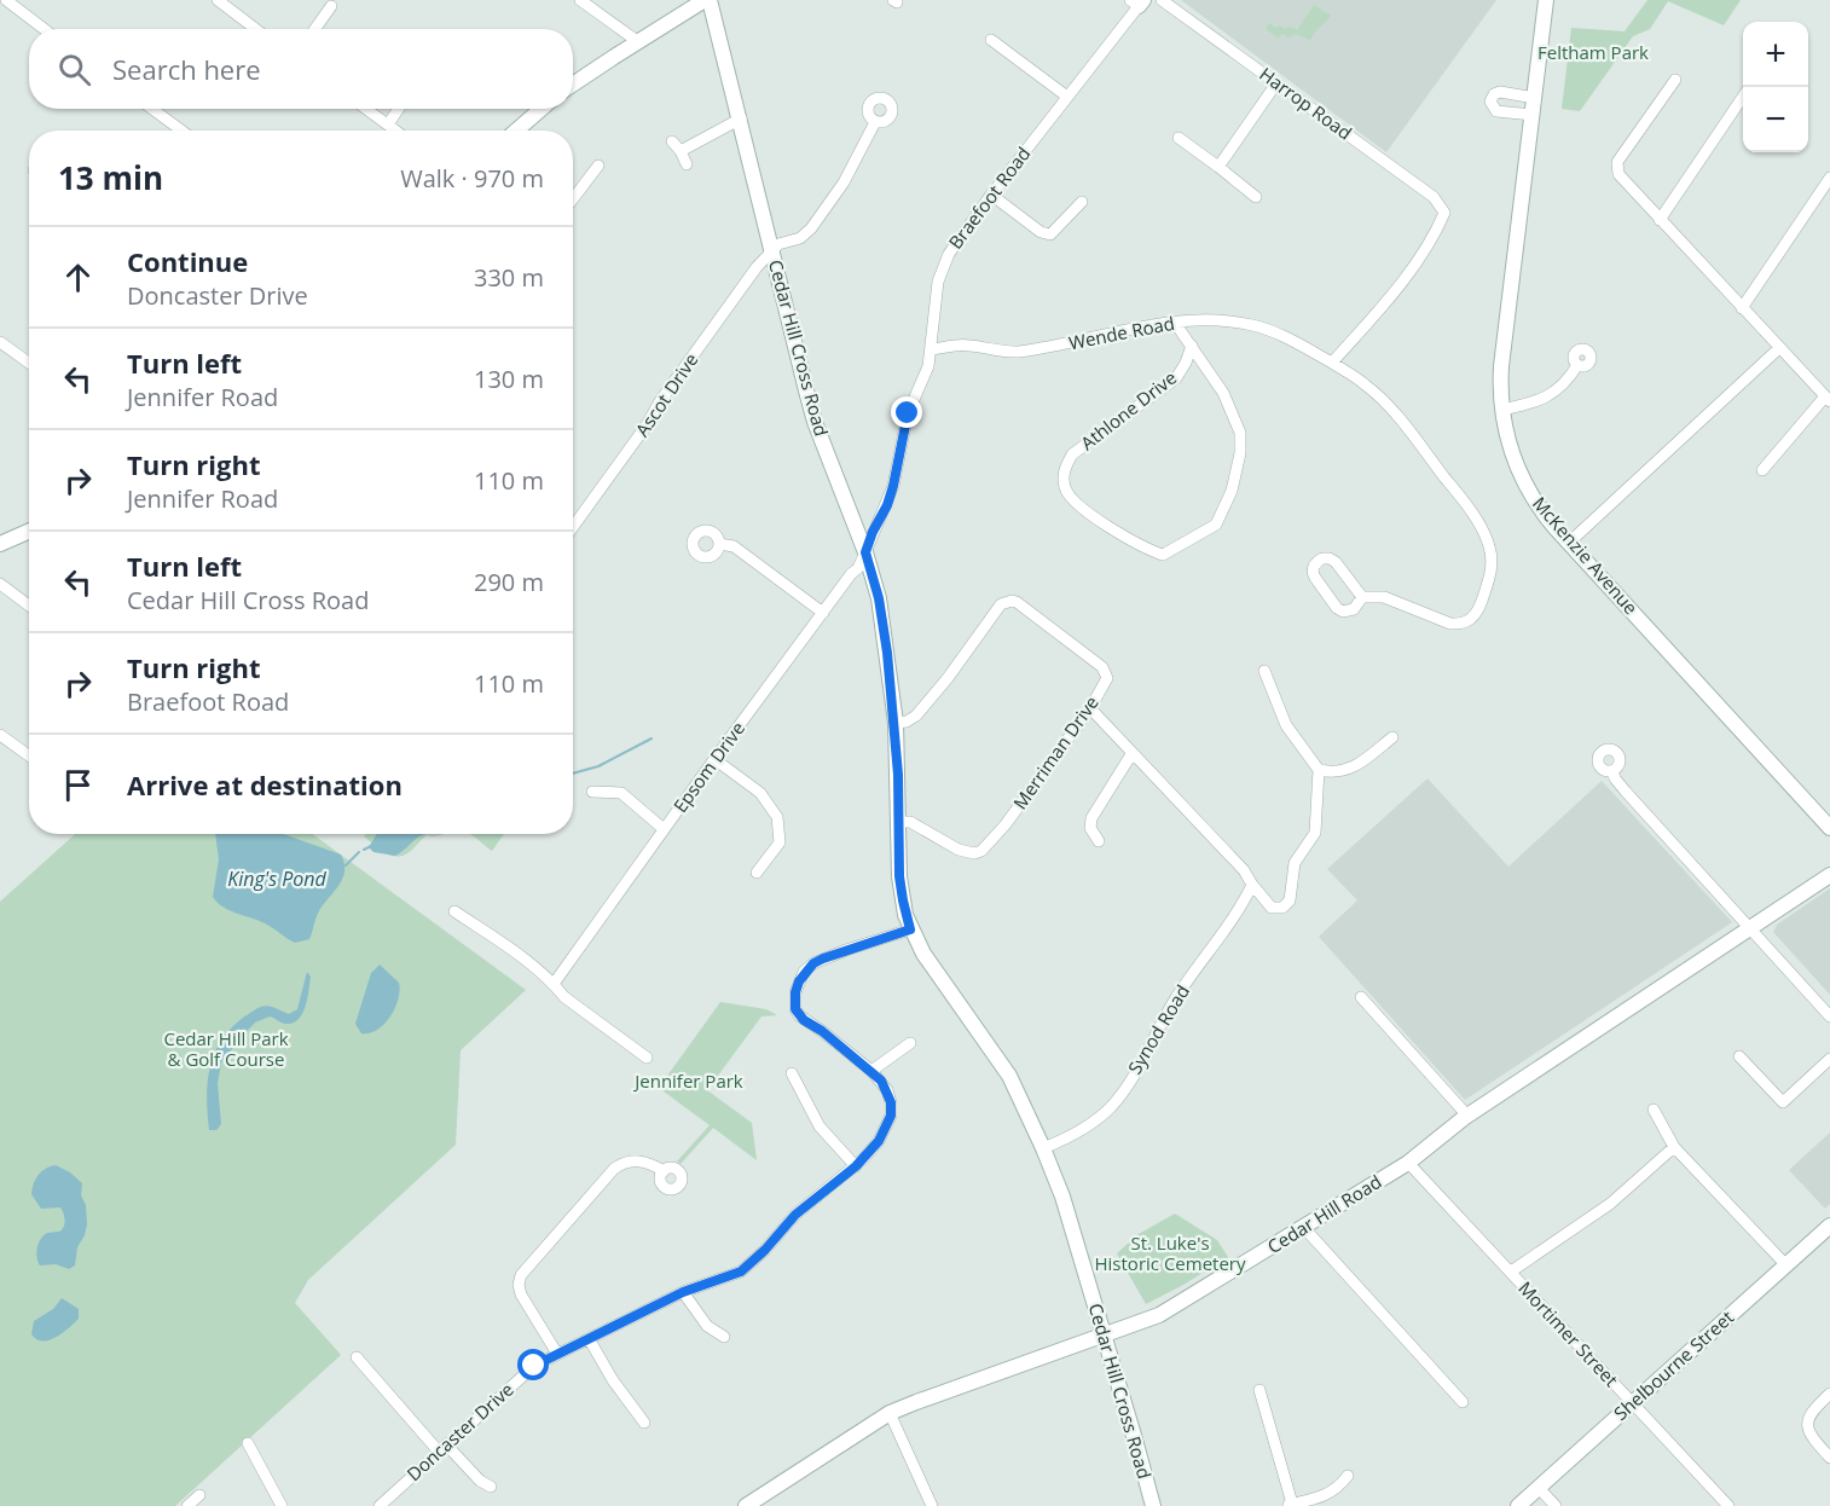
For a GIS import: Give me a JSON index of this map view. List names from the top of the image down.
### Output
{
  "streets": {
    "main road": [
      "Cedar Hill Cross Road",
      "McKenzie Avenue",
      "Cedar Hill Road",
      "Shelbourne Street"
    ],
    "street": [
      "Harrop Road",
      "Braefoot Road",
      "Wende Road",
      "Ascot Drive",
      "Athlone Drive",
      "Merriman Drive",
      "Epsom Drive",
      "Synod Road",
      "Mortimer Street",
      "Doncaster Drive"
    ]
  },
  "crossings": [
    ["Harrop Road", "Wende Road"],
    ["Braefoot Road", "Wende Road"],
    ["Braefoot Road", "Cedar Hill Cross Road"],
    ["Braefoot Road", "Epsom Drive"],
    ["Wende Road", "Athlone Drive"],
    ["Cedar Hill Cross Road", "Ascot Drive"],
    ["Cedar Hill Cross Road", "Merriman Drive"],
    ["Cedar Hill Cross Road", "Epsom Drive"],
    ["Cedar Hill Cross Road", "Synod Road"],
    ["Cedar Hill Cross Road", "Cedar Hill Road"],
    ["Cedar Hill Road", "Mortimer Street"],
    ["Mortimer Street", "Shelbourne Street"]
  ],
  "water": ["King's Pond"],
  "parks": [
    "Feltham Park",
    "Cedar Hill Park & Golf Course",
    "Jennifer Park",
    "St. Luke's Historic Cemetery"
  ],
  "page": {
    "map_buttons": ["+", "−"],
    "search": "Search here",
    "heading": ["13 min", "Walk · 970 m"],
    "list": [
      ["Continue", "Doncaster Drive", "330 m"],
      ["Turn left", "Jennifer Road", "130 m"],
      ["Turn right", "Jennifer Road", "110 m"],
      ["Turn left", "Cedar Hill Cross Road", "290 m"],
      ["Turn right", "Braefoot Road", "110 m"],
      "Arrive at destination"
    ]
  }
}
